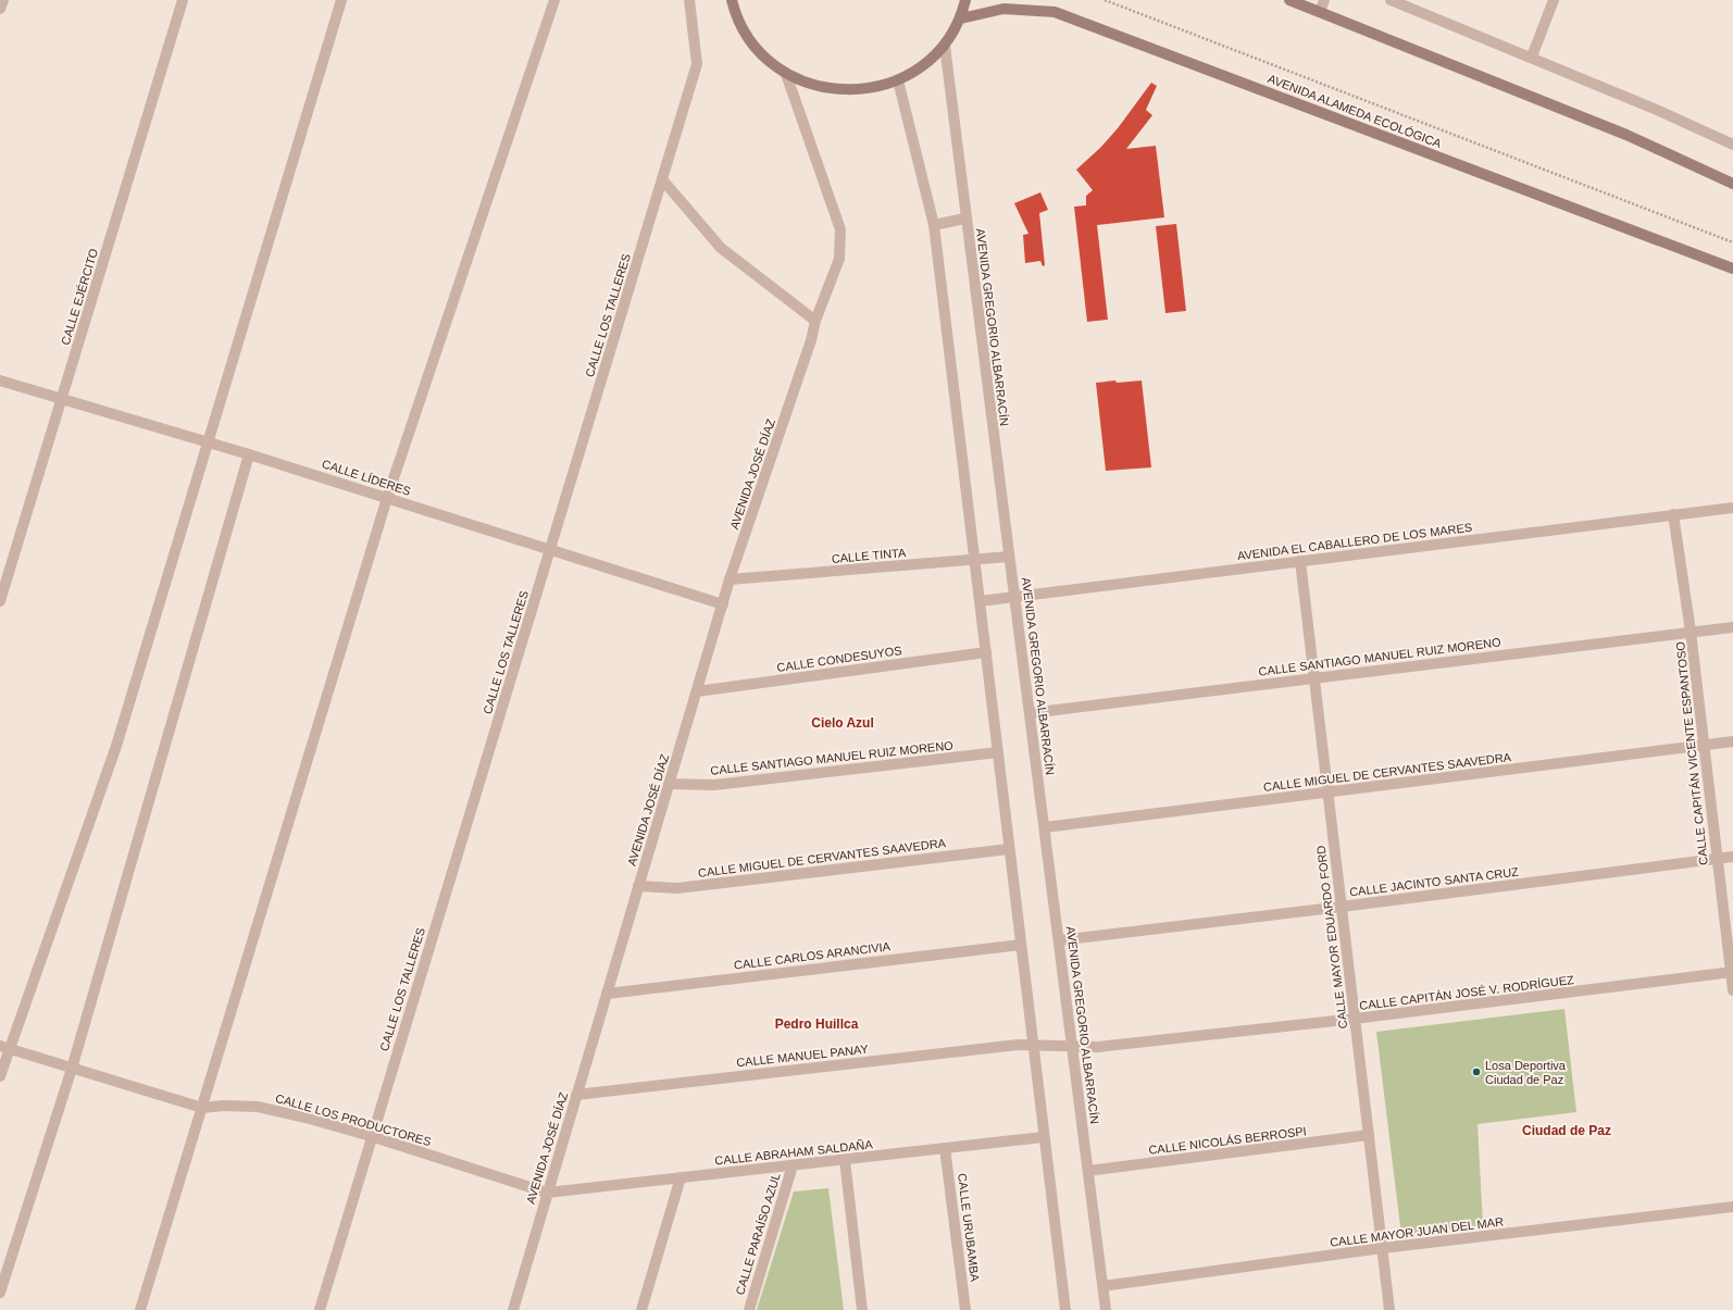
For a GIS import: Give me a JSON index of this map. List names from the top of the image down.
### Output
{
  "streets": {
    "main road": ["AVENIDA ALAMEDA ECOLÓGICA"],
    "street": [
      "CALLE EJÉRCITO",
      "CALLE LOS TALLERES",
      "AVENIDA GREGORIO ALBARRACÍN",
      "AVENIDA JOSÉ DÍAZ",
      "CALLE LÍDERES",
      "AVENIDA EL CABALLERO DE LOS MARES",
      "CALLE TINTA",
      "CALLE SANTIAGO MANUEL RUIZ MORENO",
      "CALLE CONDESUYOS",
      "CALLE CAPITÁN VICENTE ESPANTOSO",
      "CALLE MIGUEL DE CERVANTES SAAVEDRA",
      "CALLE JACINTO SANTA CRUZ",
      "CALLE MAYOR EDUARDO FORD",
      "CALLE CARLOS ARANCIVIA",
      "CALLE CAPITÁN JOSÉ V. RODRÍGUEZ",
      "CALLE MANUEL PANAY",
      "CALLE LOS PRODUCTORES",
      "CALLE NICOLÁS BERROSPI",
      "CALLE ABRAHAM SALDAÑA",
      "CALLE URUBAMBA",
      "CALLE MAYOR JUAN DEL MAR",
      "CALLE PARAÍSO AZUL"
    ]
  },
  "crossings": [
    ["CALLE EJÉRCITO", "CALLE LÍDERES"],
    ["CALLE LOS TALLERES", "CALLE LÍDERES"],
    ["CALLE LOS TALLERES", "CALLE LOS PRODUCTORES"],
    ["AVENIDA GREGORIO ALBARRACÍN", "AVENIDA EL CABALLERO DE LOS MARES"],
    ["AVENIDA GREGORIO ALBARRACÍN", "CALLE TINTA"],
    ["AVENIDA GREGORIO ALBARRACÍN", "CALLE SANTIAGO MANUEL RUIZ MORENO"],
    ["AVENIDA GREGORIO ALBARRACÍN", "CALLE MIGUEL DE CERVANTES SAAVEDRA"],
    ["AVENIDA GREGORIO ALBARRACÍN", "CALLE JACINTO SANTA CRUZ"],
    ["AVENIDA GREGORIO ALBARRACÍN", "CALLE CAPITÁN JOSÉ V. RODRÍGUEZ"],
    ["AVENIDA GREGORIO ALBARRACÍN", "CALLE NICOLÁS BERROSPI"],
    ["AVENIDA GREGORIO ALBARRACÍN", "CALLE MAYOR JUAN DEL MAR"],
    ["AVENIDA JOSÉ DÍAZ", "CALLE LÍDERES"],
    ["AVENIDA JOSÉ DÍAZ", "CALLE TINTA"],
    ["AVENIDA JOSÉ DÍAZ", "CALLE SANTIAGO MANUEL RUIZ MORENO"],
    ["AVENIDA JOSÉ DÍAZ", "CALLE CONDESUYOS"],
    ["AVENIDA JOSÉ DÍAZ", "CALLE MIGUEL DE CERVANTES SAAVEDRA"],
    ["AVENIDA JOSÉ DÍAZ", "CALLE CARLOS ARANCIVIA"],
    ["AVENIDA JOSÉ DÍAZ", "CALLE MANUEL PANAY"],
    ["AVENIDA JOSÉ DÍAZ", "CALLE LOS PRODUCTORES"],
    ["AVENIDA JOSÉ DÍAZ", "CALLE ABRAHAM SALDAÑA"],
    ["AVENIDA EL CABALLERO DE LOS MARES", "CALLE CAPITÁN VICENTE ESPANTOSO"],
    ["AVENIDA EL CABALLERO DE LOS MARES", "CALLE MAYOR EDUARDO FORD"],
    ["CALLE SANTIAGO MANUEL RUIZ MORENO", "CALLE CAPITÁN VICENTE ESPANTOSO"],
    ["CALLE SANTIAGO MANUEL RUIZ MORENO", "CALLE MAYOR EDUARDO FORD"],
    ["CALLE CAPITÁN VICENTE ESPANTOSO", "CALLE MIGUEL DE CERVANTES SAAVEDRA"],
    ["CALLE CAPITÁN VICENTE ESPANTOSO", "CALLE JACINTO SANTA CRUZ"],
    ["CALLE CAPITÁN VICENTE ESPANTOSO", "CALLE CAPITÁN JOSÉ V. RODRÍGUEZ"],
    ["CALLE MIGUEL DE CERVANTES SAAVEDRA", "CALLE MAYOR EDUARDO FORD"],
    ["CALLE JACINTO SANTA CRUZ", "CALLE MAYOR EDUARDO FORD"],
    ["CALLE MAYOR EDUARDO FORD", "CALLE CAPITÁN JOSÉ V. RODRÍGUEZ"],
    ["CALLE MAYOR EDUARDO FORD", "CALLE NICOLÁS BERROSPI"],
    ["CALLE MAYOR EDUARDO FORD", "CALLE MAYOR JUAN DEL MAR"],
    ["CALLE CAPITÁN JOSÉ V. RODRÍGUEZ", "CALLE MANUEL PANAY"],
    ["CALLE LOS PRODUCTORES", "CALLE ABRAHAM SALDAÑA"],
    ["CALLE ABRAHAM SALDAÑA", "CALLE URUBAMBA"],
    ["CALLE ABRAHAM SALDAÑA", "CALLE PARAÍSO AZUL"]
  ],
  "districts": ["Cielo Azul", "Pedro Huillca", "Ciudad de Paz"],
  "places": ["Losa Deportiva Ciudad de Paz"]
}
